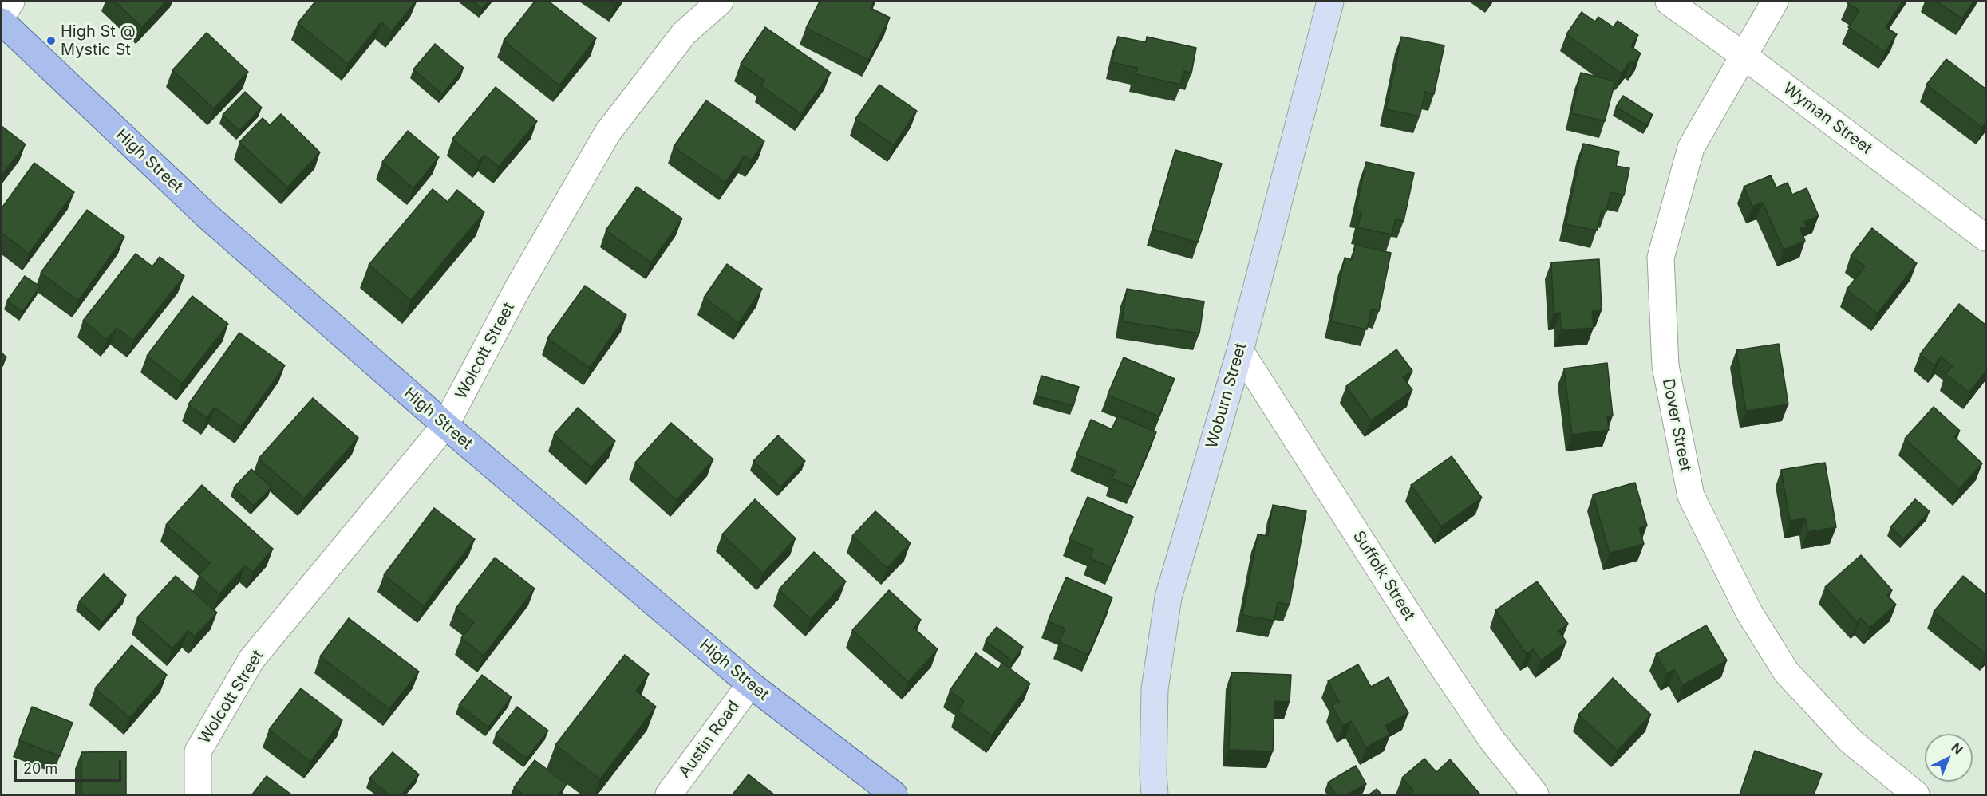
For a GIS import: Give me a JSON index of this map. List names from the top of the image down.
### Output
{
  "streets": {
    "main road": ["High Street"],
    "street": [
      "Wyman Street",
      "Wolcott Street",
      "Woburn Street",
      "Dover Street",
      "Suffolk Street",
      "Austin Road"
    ]
  },
  "crossings": [
    ["Wyman Street", "Dover Street"],
    ["High Street", "Wolcott Street"],
    ["High Street", "Austin Road"],
    ["Woburn Street", "Suffolk Street"]
  ],
  "places": ["High St @ Mystic St"],
  "scale_bar": "20 m",
  "north": "top right"
}
